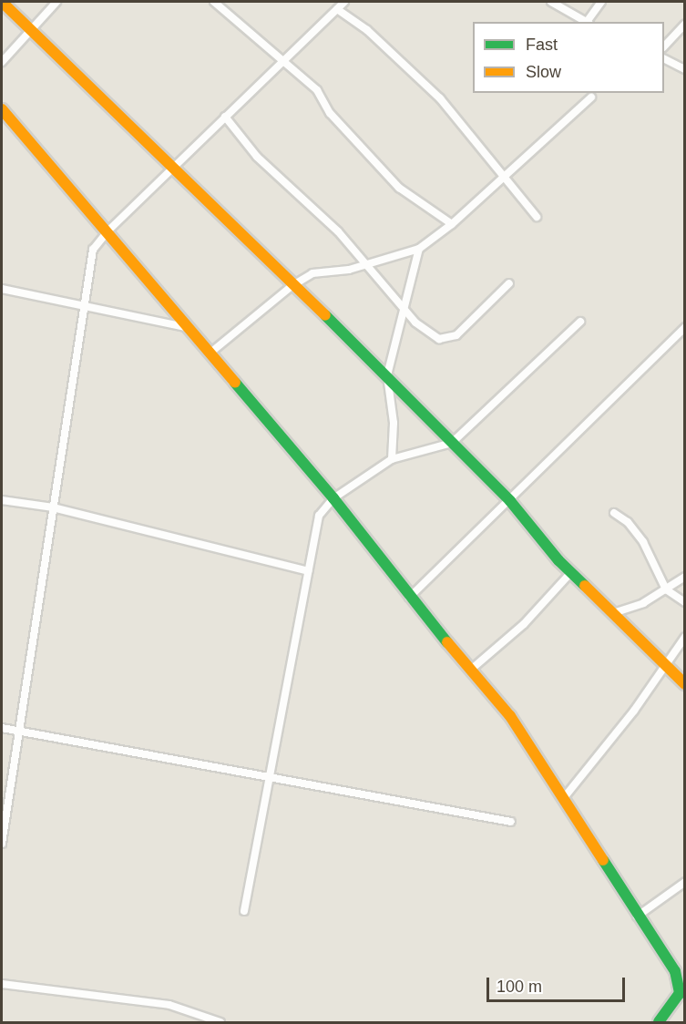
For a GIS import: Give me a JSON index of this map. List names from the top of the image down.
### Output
{
  "legend": ["Fast", "Slow"],
  "scale_bar": "100 m"
}
